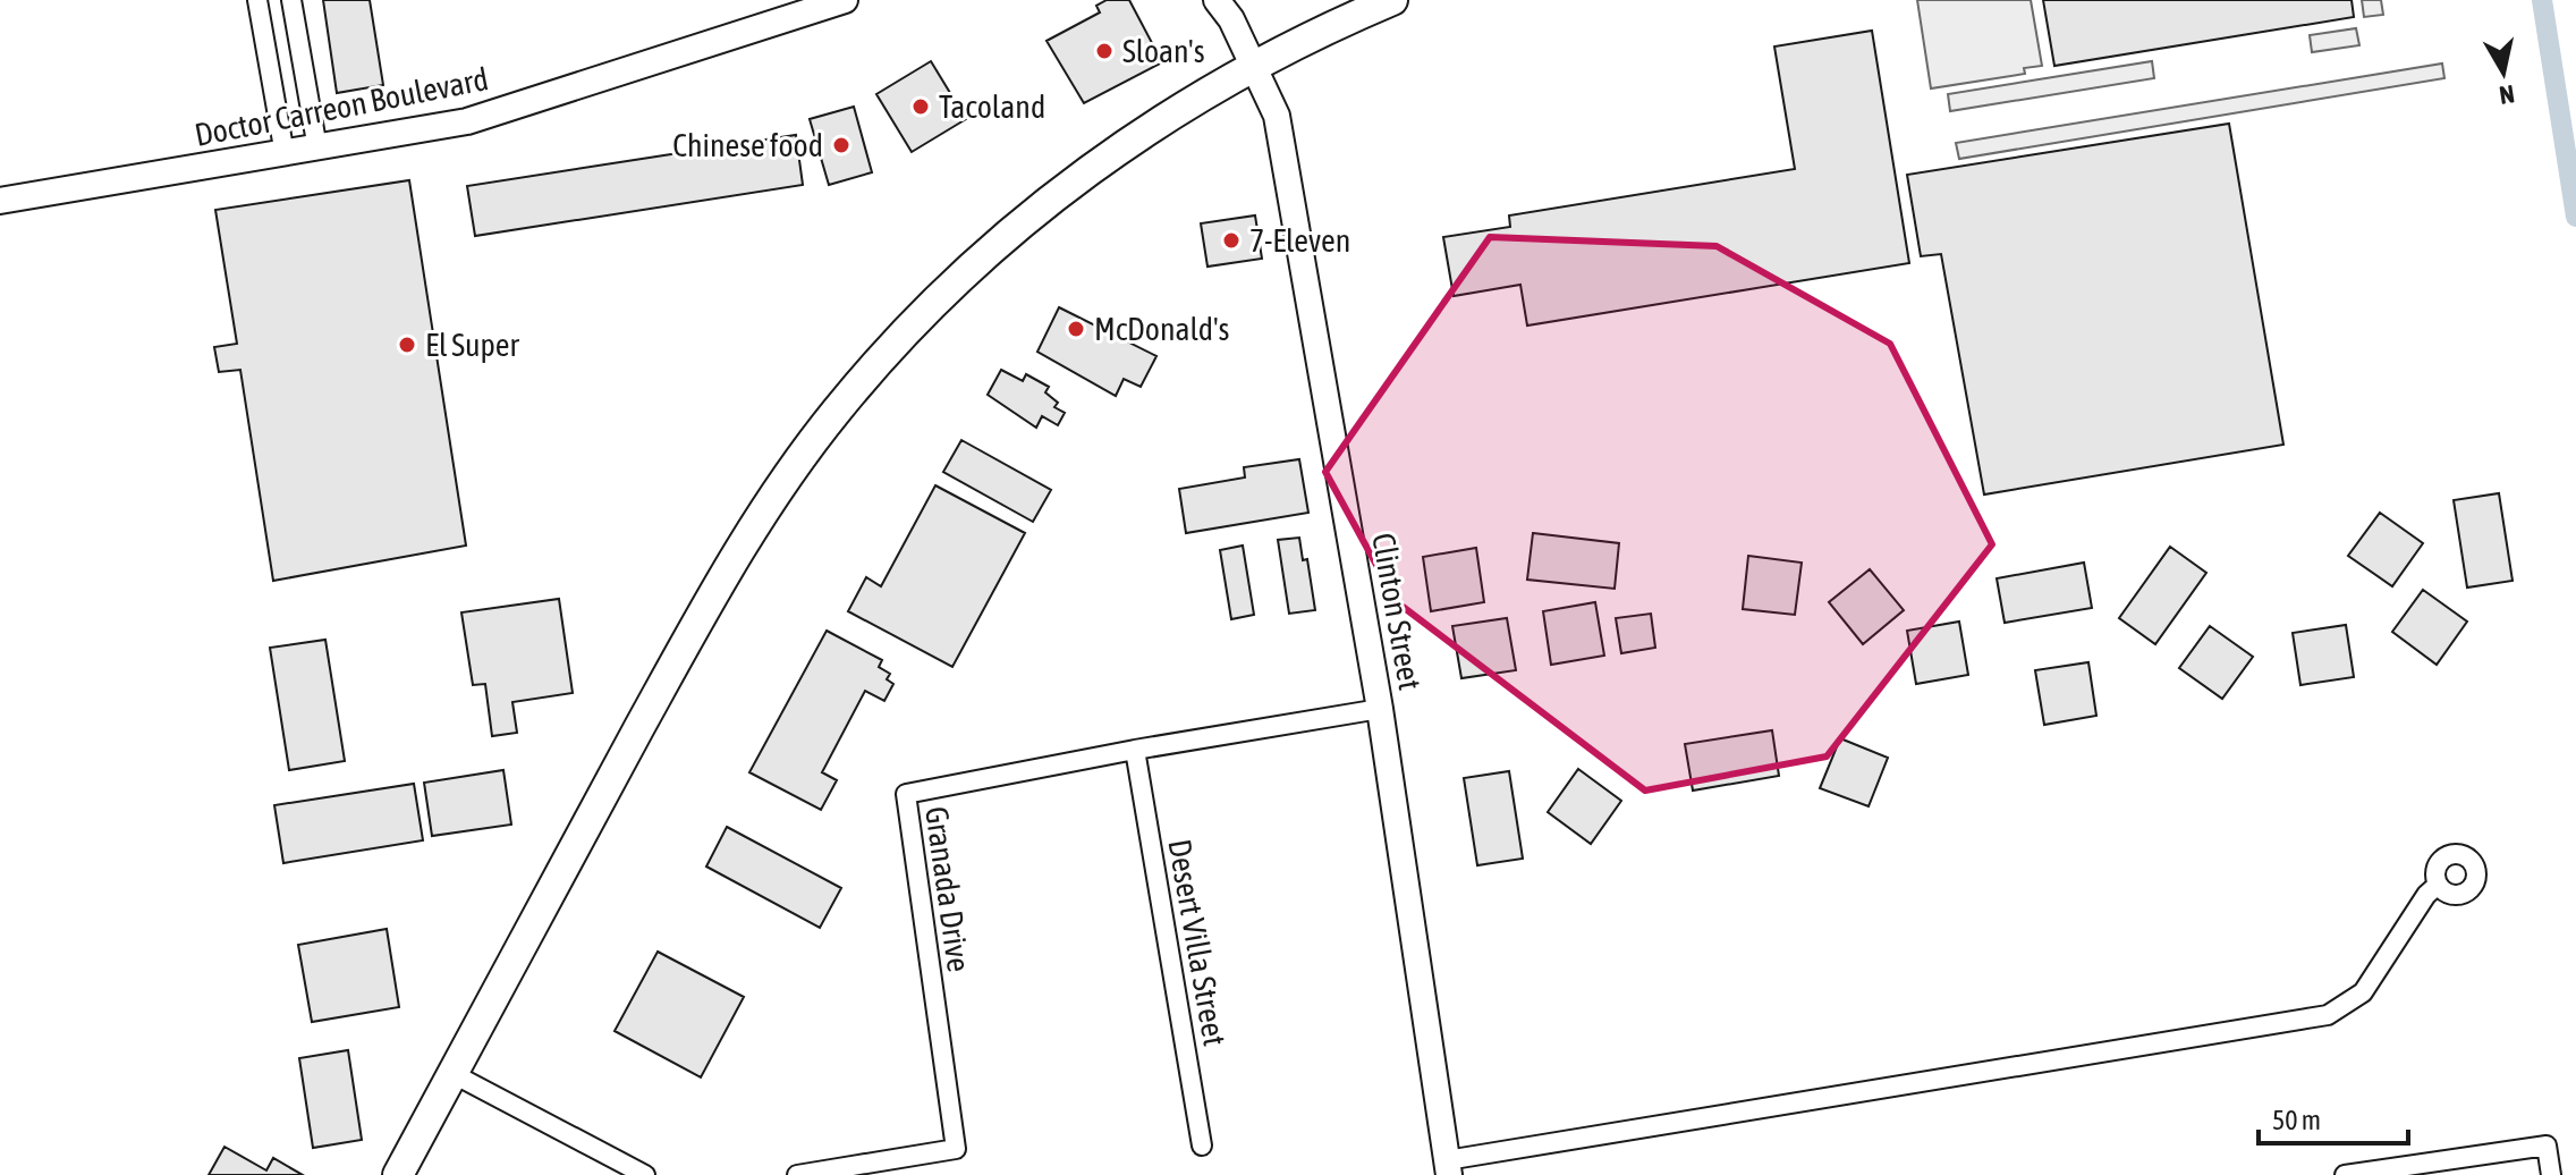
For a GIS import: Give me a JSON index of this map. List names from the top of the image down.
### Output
{
  "streets": {
    "street": [
      "Doctor Carreon Boulevard",
      "Clinton Street",
      "Granada Drive",
      "Desert Villa Street"
    ]
  },
  "crossings": [
    ["Clinton Street", "Granada Drive"],
    ["Granada Drive", "Desert Villa Street"]
  ],
  "places": [
    "Sloan's",
    "Tacoland",
    "Chinese food",
    "7-Eleven",
    "McDonald's",
    "El Super"
  ],
  "scale_bar": "50 m",
  "north": "bottom"
}
